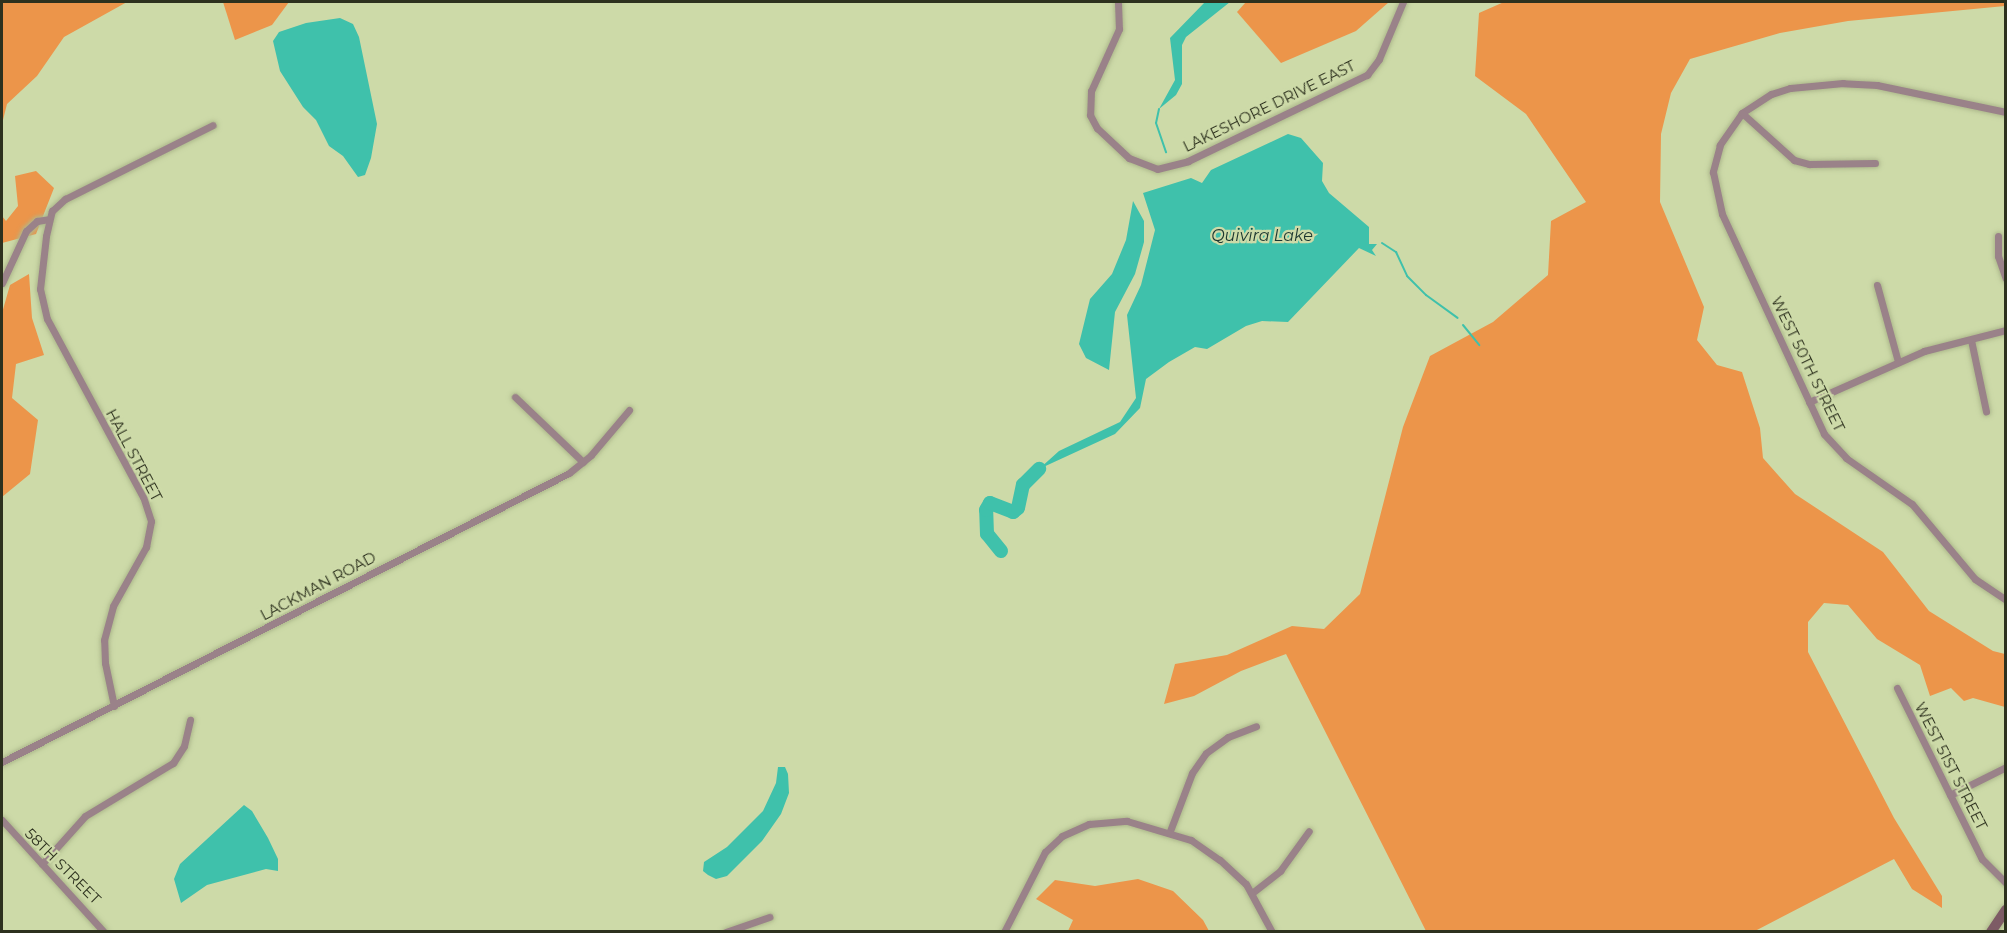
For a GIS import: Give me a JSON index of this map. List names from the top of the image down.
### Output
{
  "streets": {
    "street": [
      "LAKESHORE DRIVE EAST",
      "WEST 50TH STREET",
      "HALL STREET",
      "LACKMAN ROAD",
      "WEST 51ST STREET",
      "58TH STREET"
    ]
  },
  "crossings": [
    ["HALL STREET", "LACKMAN ROAD"]
  ],
  "water": ["Quivira Lake"]
}
